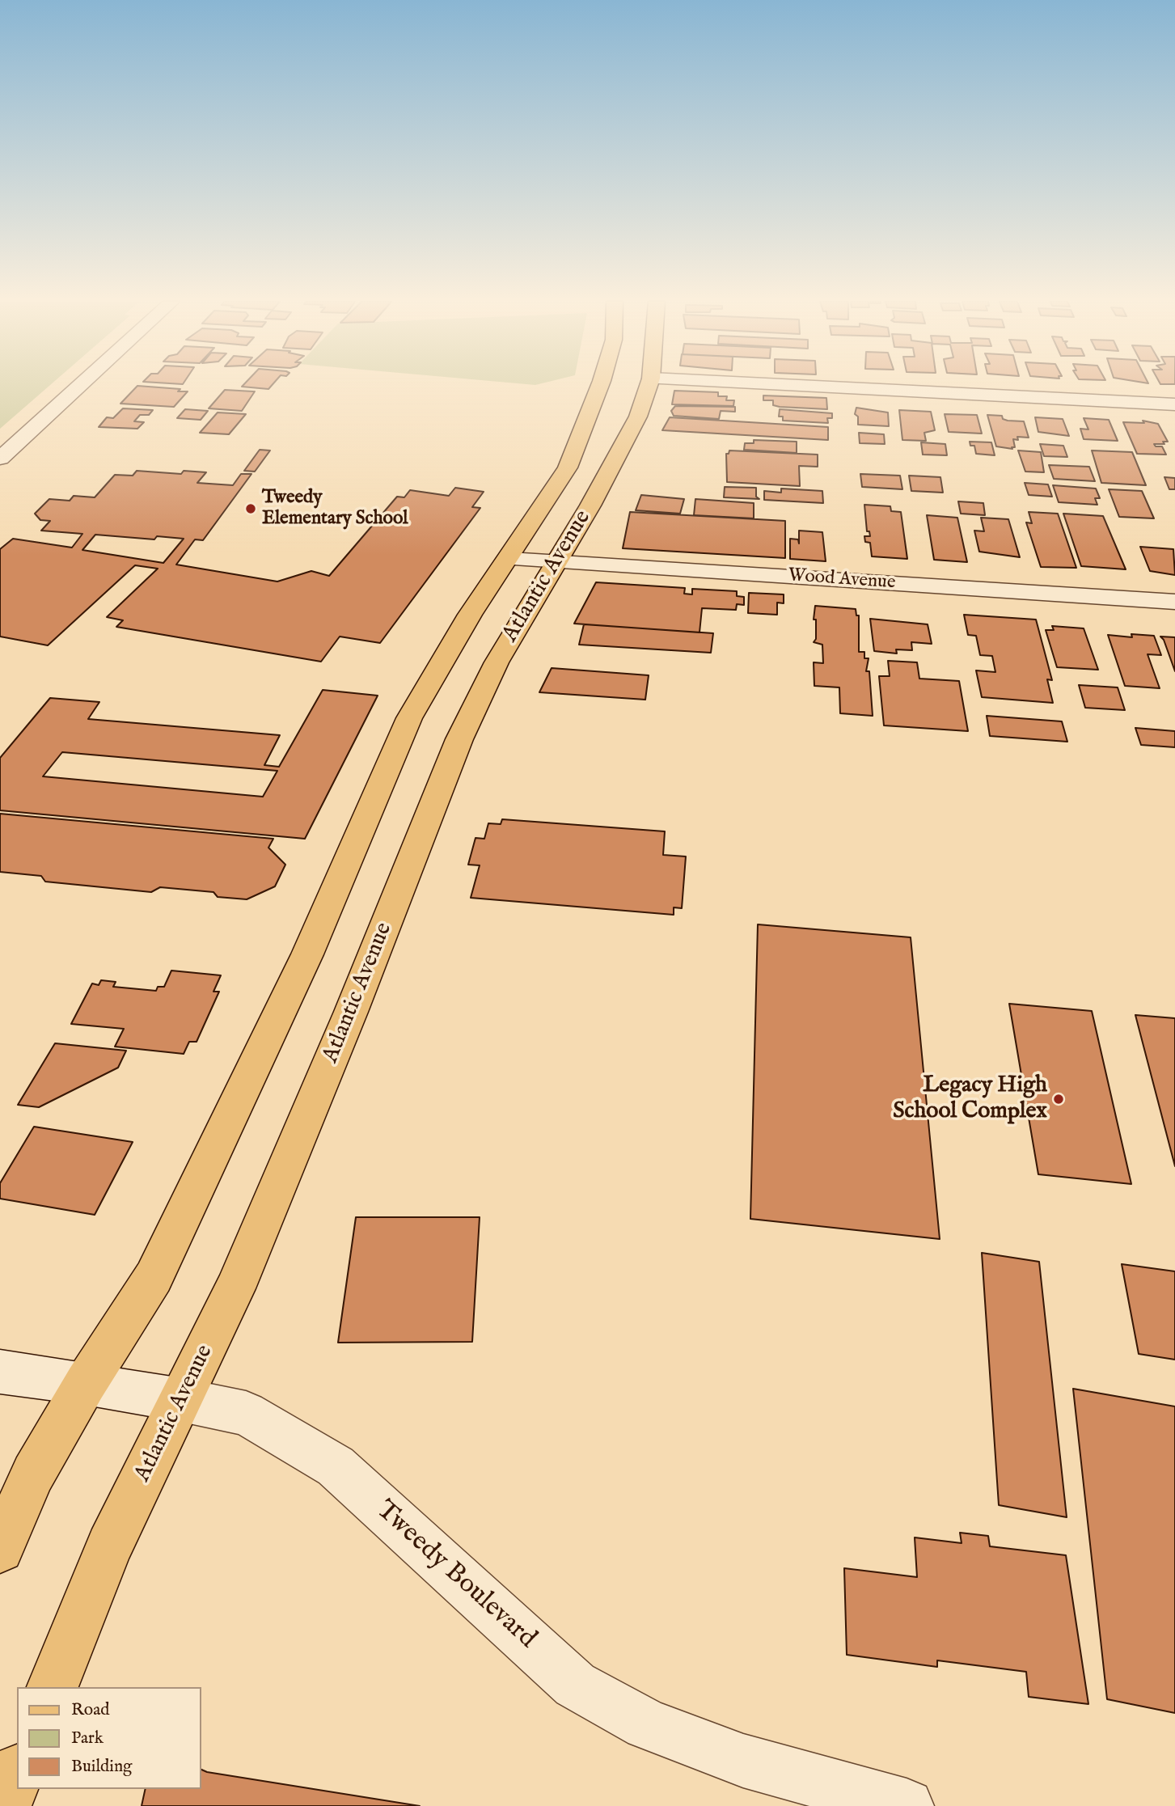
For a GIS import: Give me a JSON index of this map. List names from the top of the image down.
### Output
{
  "streets": {
    "main road": ["Atlantic Avenue"],
    "street": ["Wood Avenue", "Tweedy Boulevard"]
  },
  "crossings": [
    ["Atlantic Avenue", "Wood Avenue"],
    ["Atlantic Avenue", "Tweedy Boulevard"]
  ],
  "places": ["Tweedy Elementary School", "Legacy High School Complex"],
  "legend": ["Road", "Park", "Building"]
}
